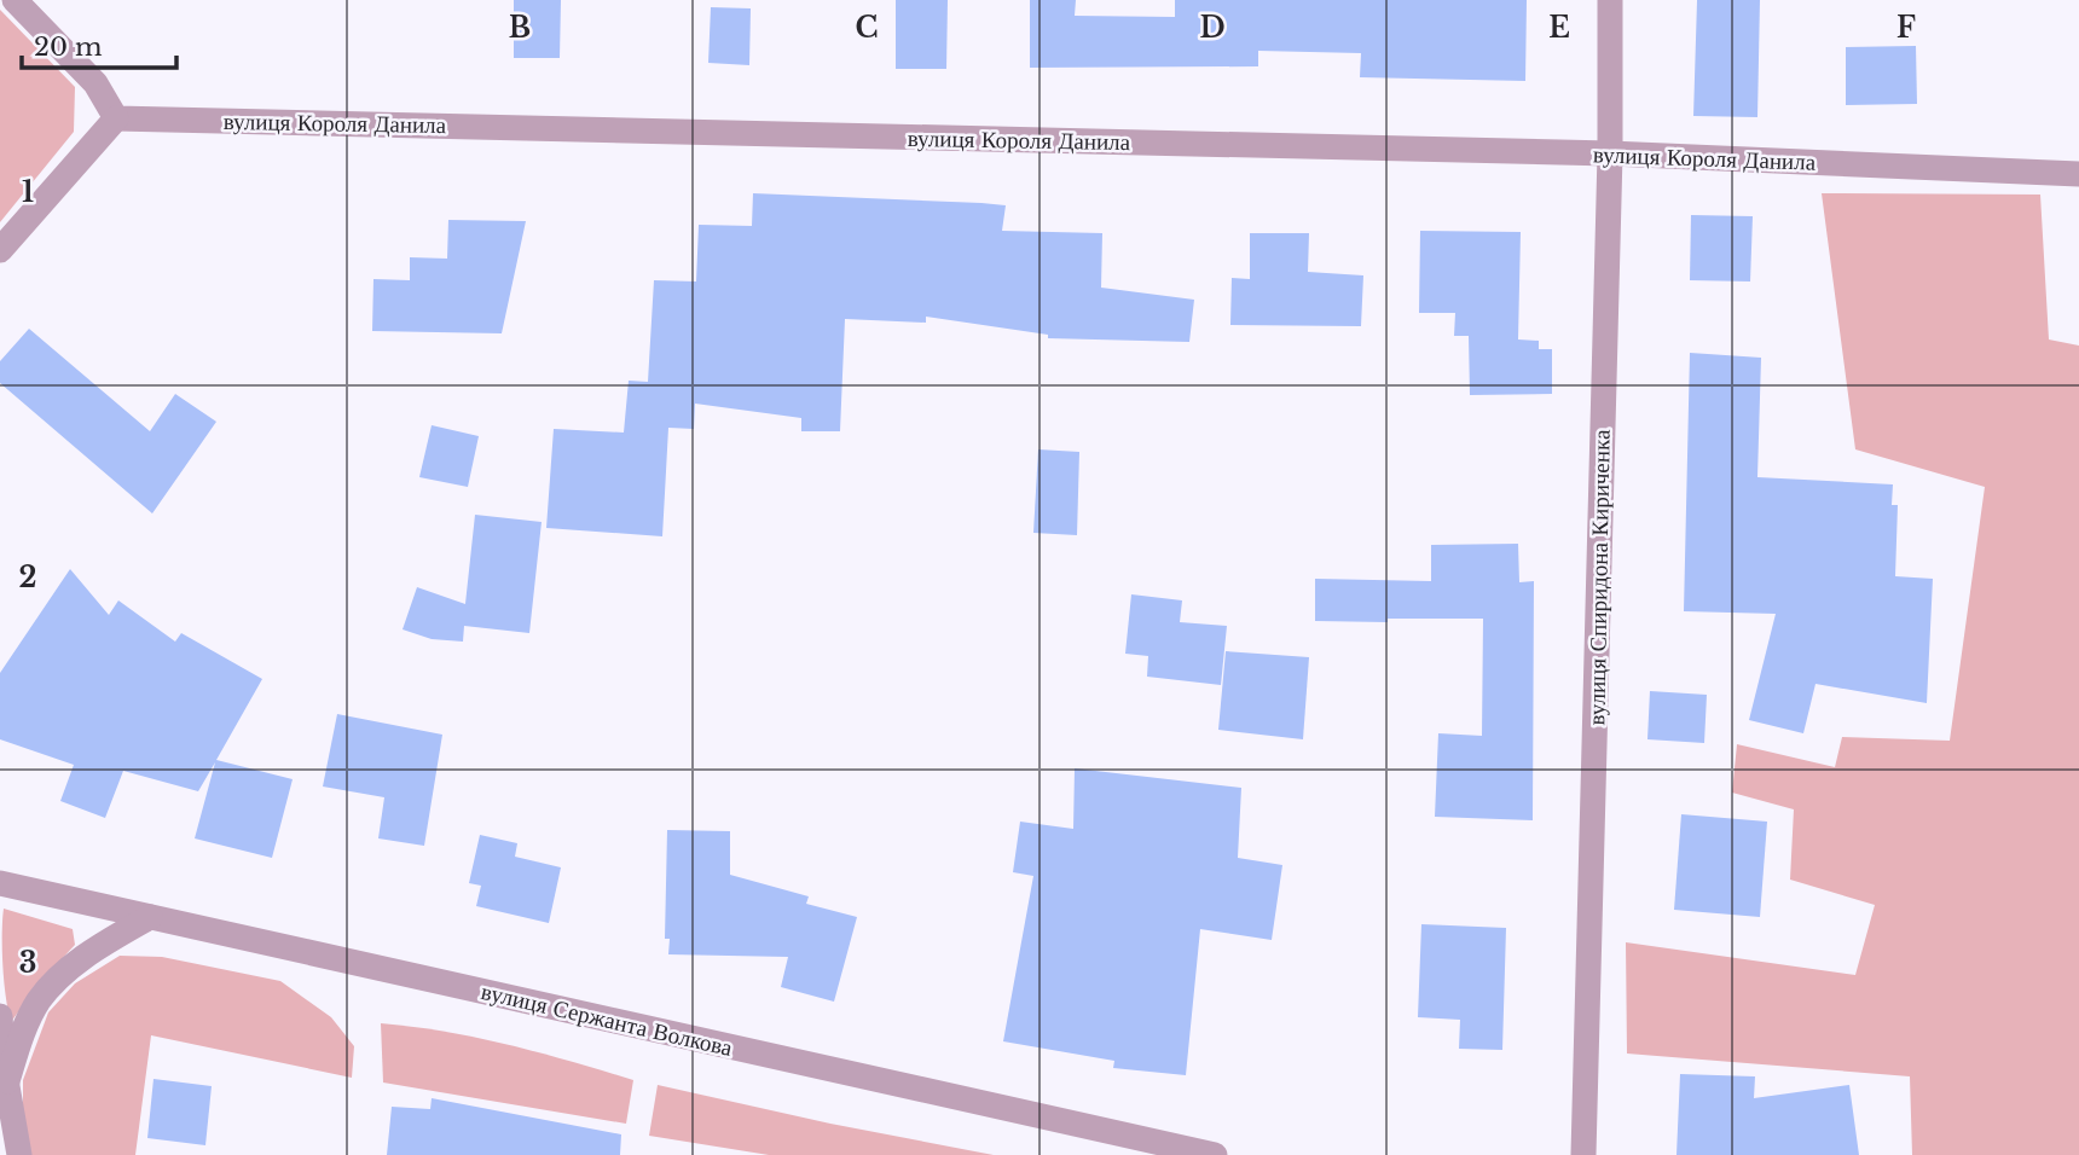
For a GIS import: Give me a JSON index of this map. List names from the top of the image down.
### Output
{
  "streets": {
    "street": ["вулиця Короля Данила", "вулиця Спиридона Кириченка", "вулиця Сержанта Волкова"]
  },
  "crossings": [
    ["вулиця Короля Данила", "вулиця Спиридона Кириченка"]
  ],
  "scale_bar": "20 m",
  "grid": {
    "columns": [
      "B",
      "C",
      "D",
      "E",
      "F"
    ],
    "rows": ["1", "2", "3"]
  }
}
